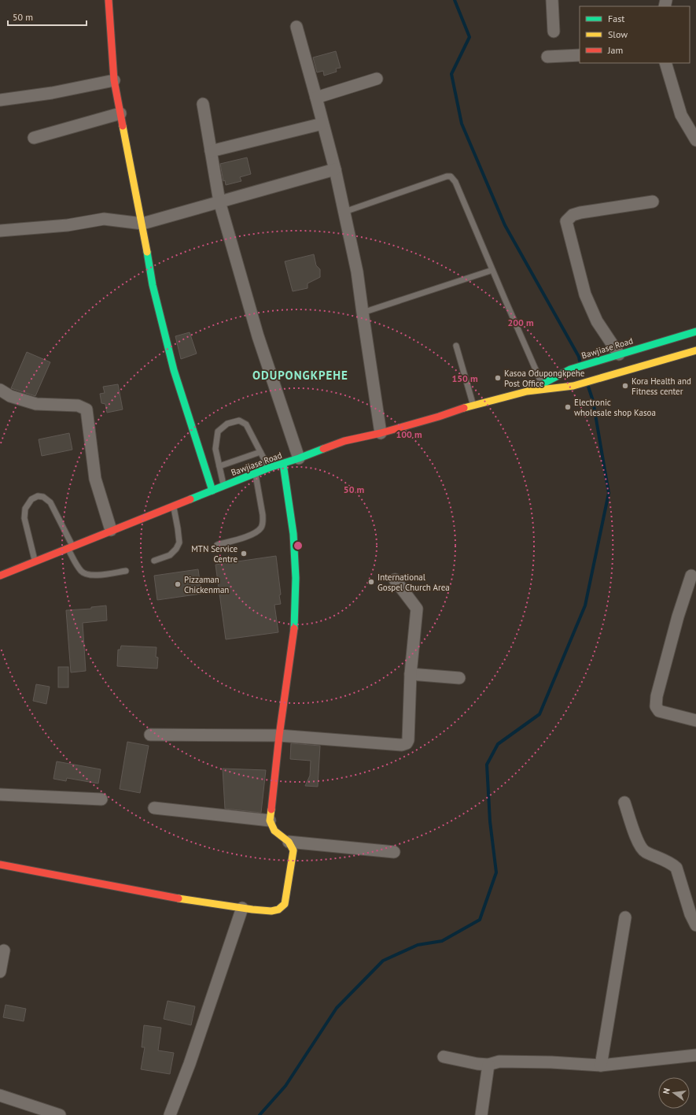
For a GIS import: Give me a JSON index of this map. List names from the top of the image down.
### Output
{
  "streets": {
    "street": ["Bawjiase Road"]
  },
  "districts": ["ODUPONGKPEHE"],
  "places": [
    "Kasoa Odupongkpehe Post Office",
    "Kora Health and Fitness center",
    "Electronic wholesale shop Kasoa",
    "MTN Service Centre",
    "International Gospel Church Area",
    "Pizzaman Chickenman"
  ],
  "legend": ["Fast", "Slow", "Jam"],
  "scale_bar": "50 m",
  "north": "left",
  "rings": [
    "200 m",
    "150 m",
    "100 m",
    "50 m"
  ]
}
